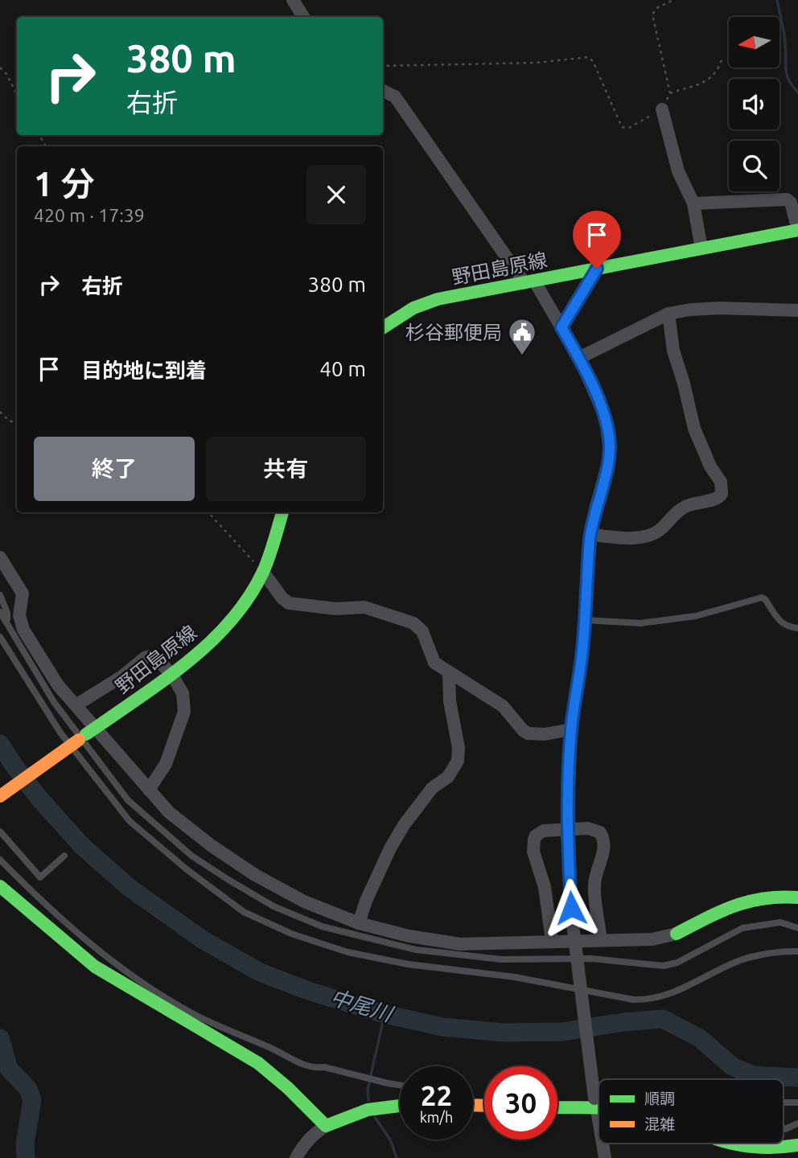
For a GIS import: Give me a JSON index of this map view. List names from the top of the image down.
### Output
{
  "streets": {
    "street": ["野田島原線"]
  },
  "water": ["中尾川"],
  "places": {
    "public building": ["杉谷郵便局"]
  },
  "legend": ["順調", "混雑"],
  "north": "left",
  "page": {
    "turn": ["380 m", "右折"],
    "heading": ["1 分", "420 m · 17:39"],
    "list": [
      {
        "name": "右折",
        "value": "380 m"
      },
      {
        "name": "目的地に到着",
        "value": "40 m"
      }
    ],
    "buttons": ["終了", "共有"],
    "speed": "22 km/h",
    "limit": "30"
  }
}
